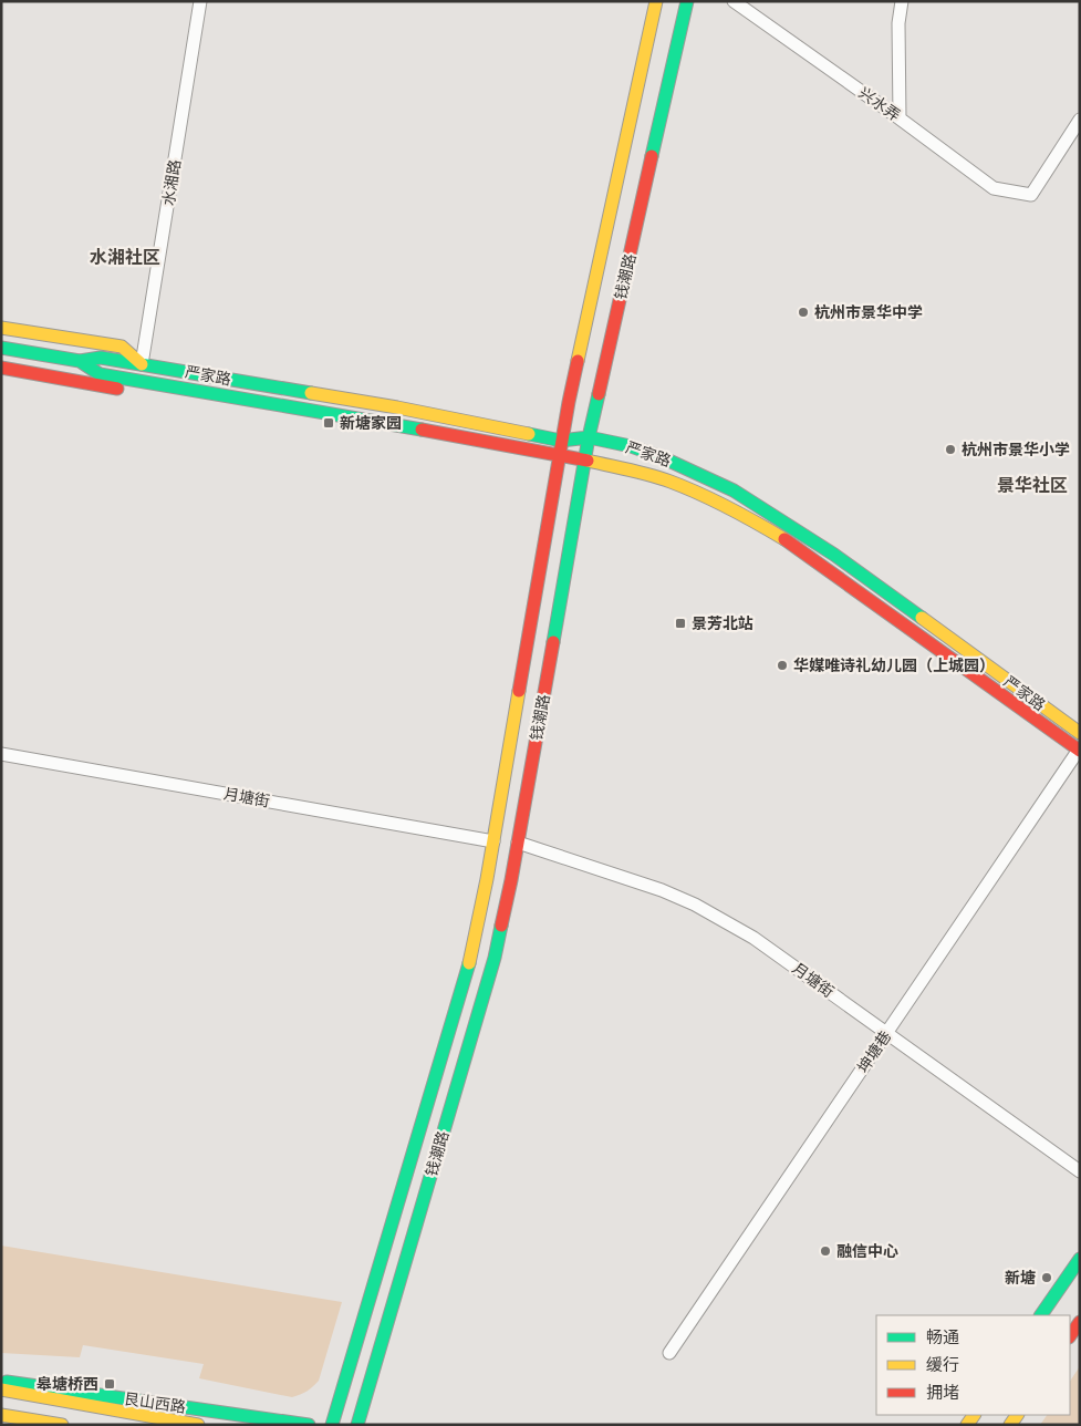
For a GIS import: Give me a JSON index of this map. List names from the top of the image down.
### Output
{
  "streets": {
    "main road": ["钱潮路", "严家路", "艮山西路"],
    "street": [
      "兴水弄",
      "水湘路",
      "月塘街",
      "坤塘巷"
    ]
  },
  "crossings": [
    ["水湘路", "严家路"],
    ["钱潮路", "严家路"],
    ["钱潮路", "月塘街"],
    ["严家路", "坤塘巷"],
    ["月塘街", "坤塘巷"]
  ],
  "districts": ["水湘社区", "景华社区"],
  "places": {
    "other": [
      "杭州市景华中学",
      "杭州市景华小学",
      "华媒唯诗礼幼儿园（上城园）",
      "融信中心",
      "新塘"
    ],
    "transit": ["新塘家园", "景芳北站", "皋塘桥西"]
  },
  "legend": ["畅通", "缓行", "拥堵"]
}
